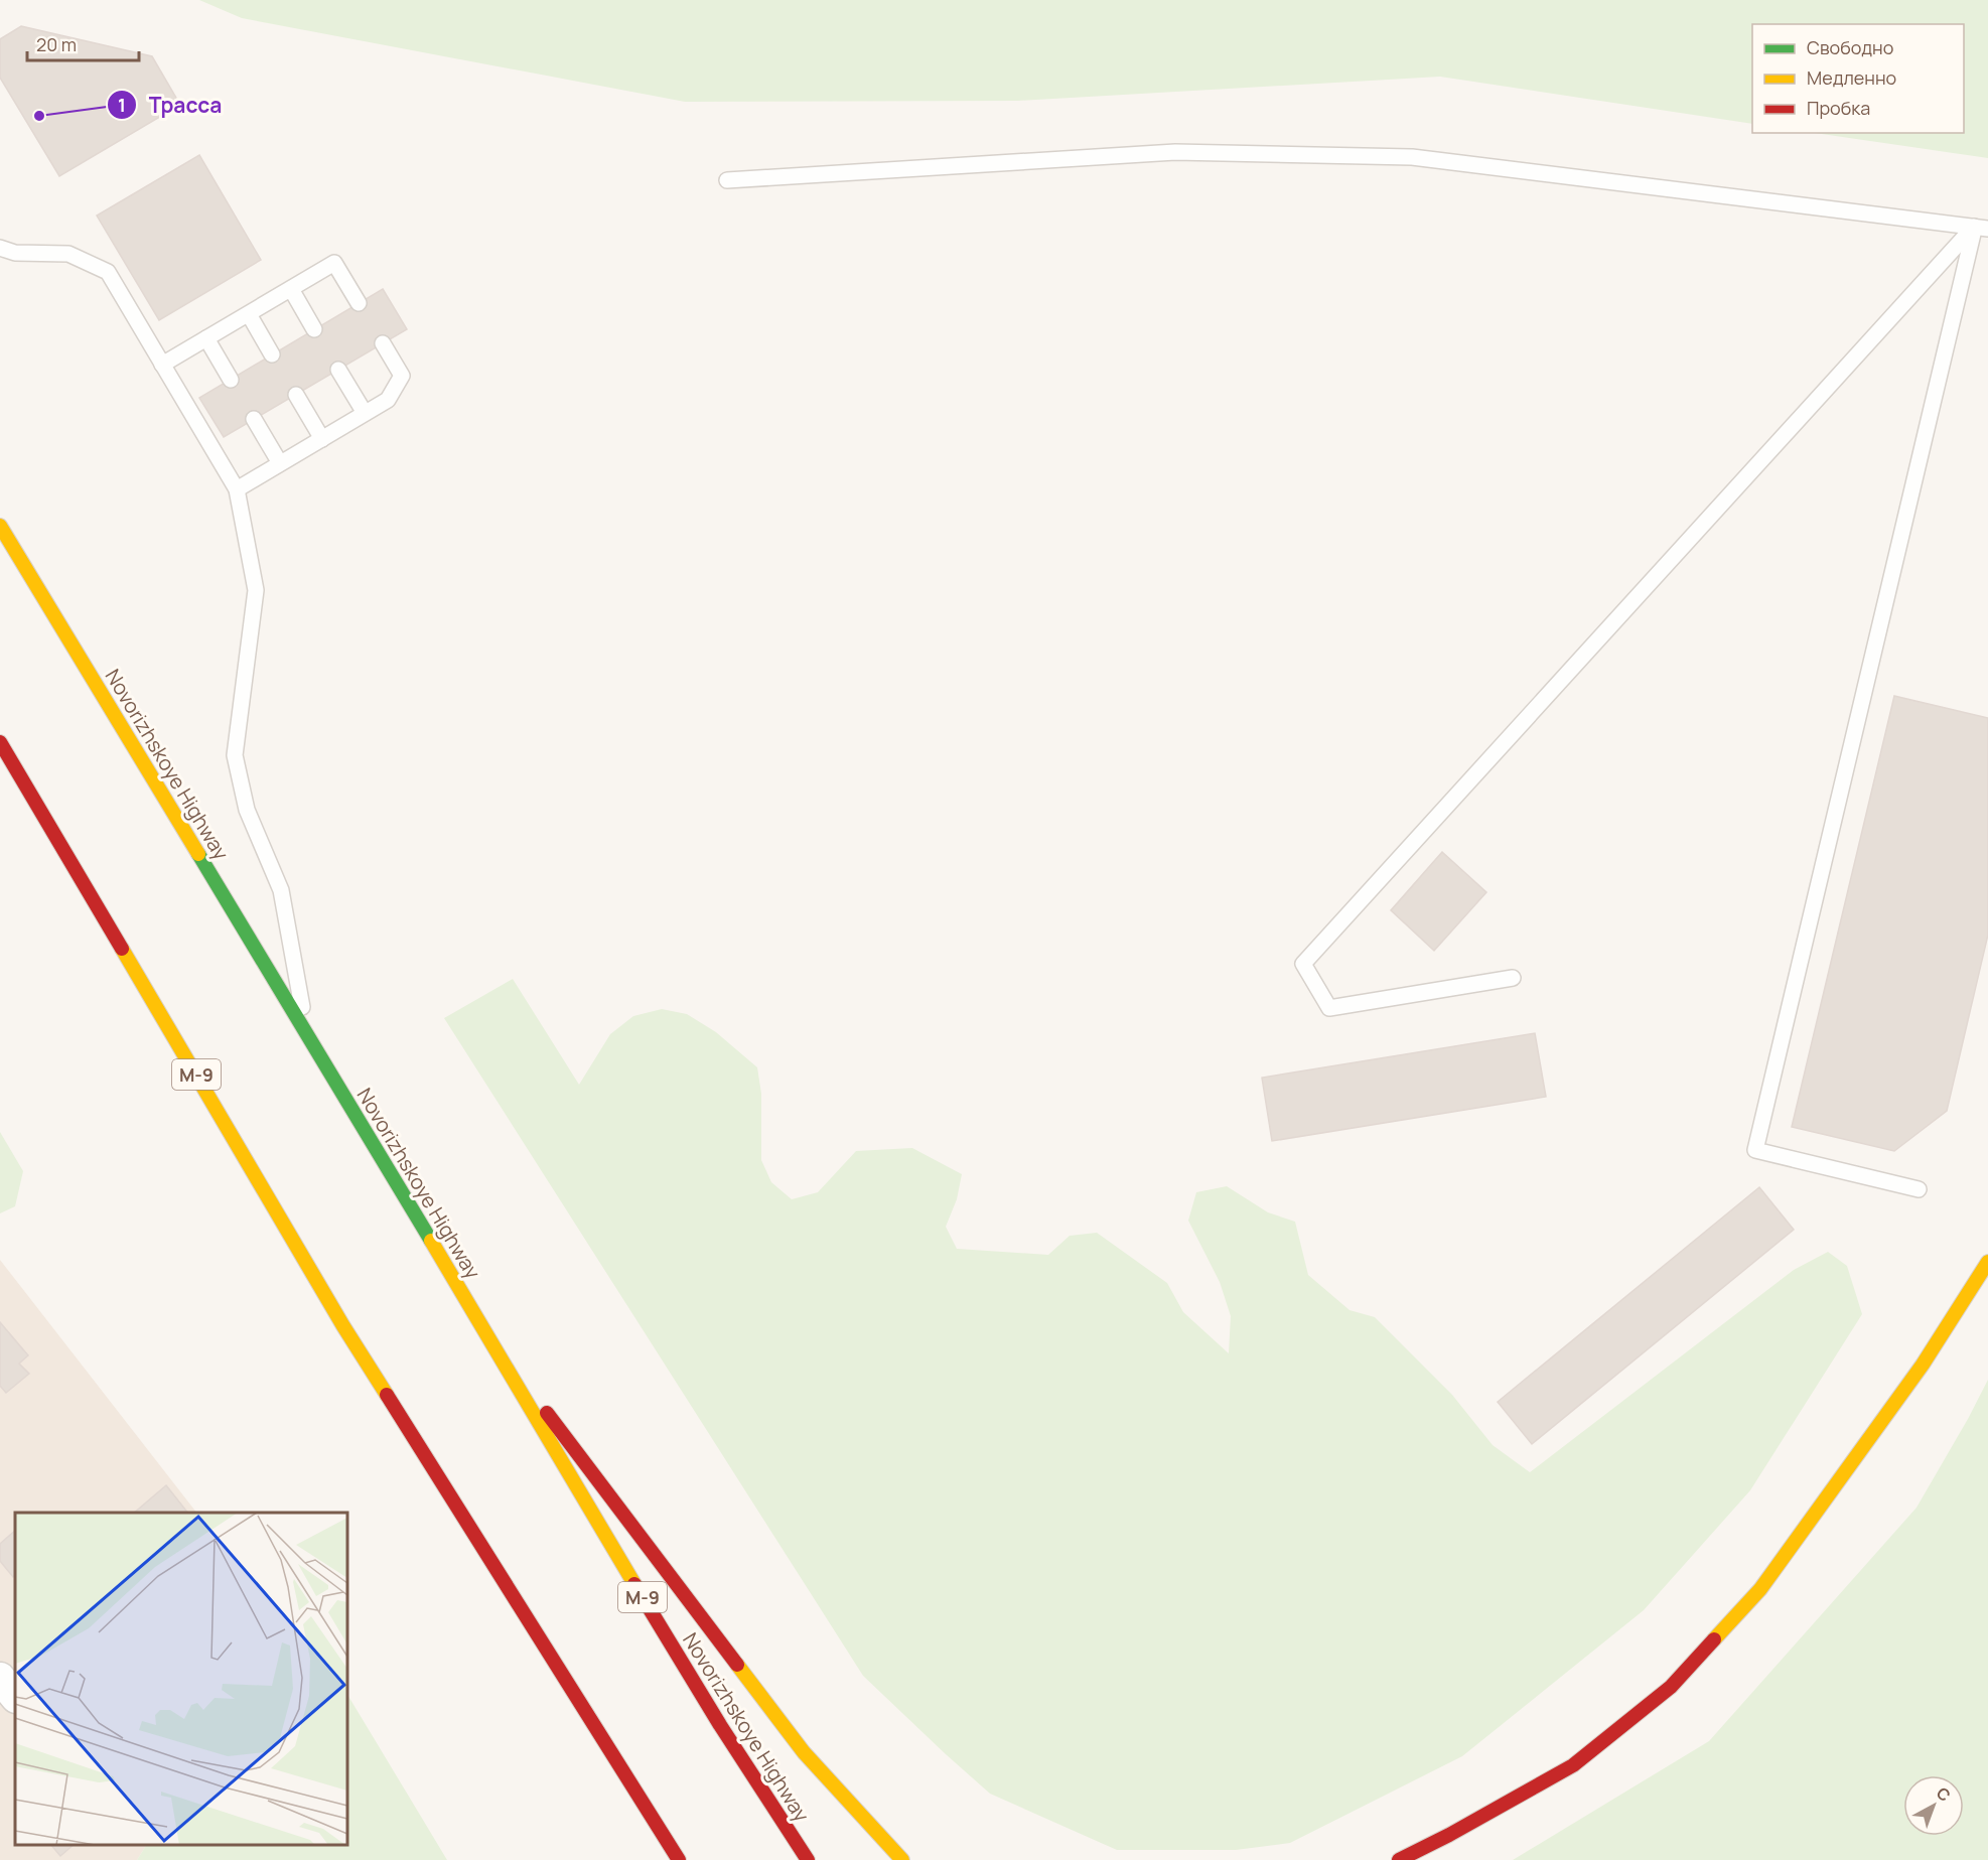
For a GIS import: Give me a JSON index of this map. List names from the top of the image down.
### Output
{
  "streets": {
    "main road": ["Novorizhskoye Highway", "М-9"]
  },
  "crossings": [
    ["Novorizhskoye Highway", "М-9"]
  ],
  "places": ["Трасса"],
  "legend": ["Свободно", "Медленно", "Пробка"],
  "scale_bar": "20 m",
  "north": "top right"
}
